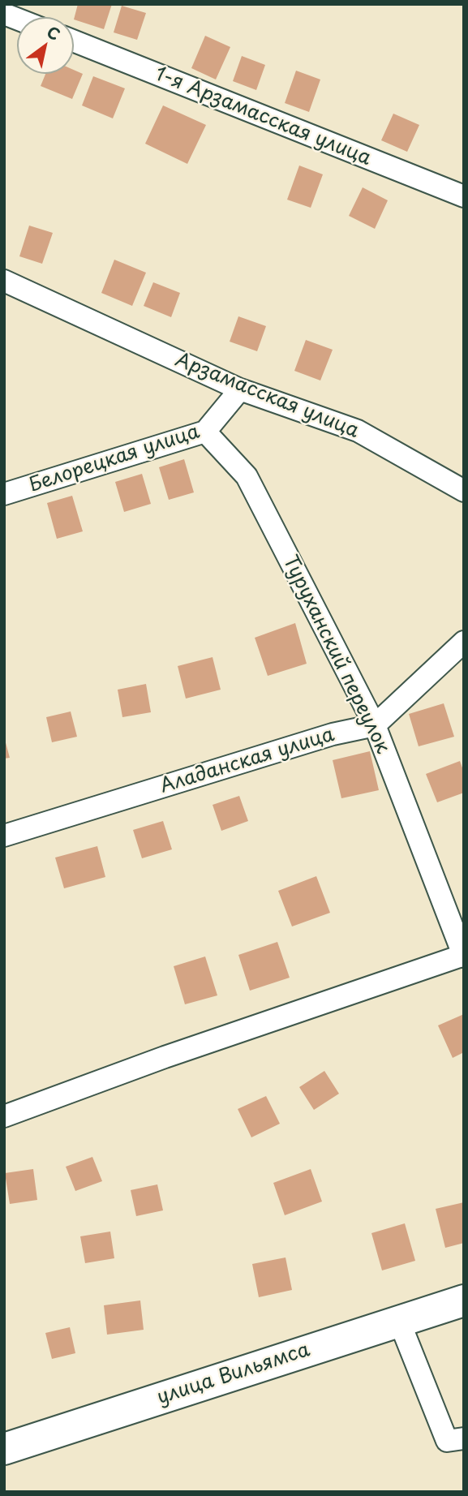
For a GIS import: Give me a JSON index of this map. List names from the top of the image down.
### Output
{
  "streets": {
    "main road": ["улица Вильямса"],
    "street": [
      "1-я Арзамасская улица",
      "Арзамасская улица",
      "Белорецкая улица",
      "Туруханский переулок",
      "Аладанская улица"
    ]
  },
  "crossings": [
    ["Арзамасская улица", "Белорецкая улица"],
    ["Белорецкая улица", "Туруханский переулок"],
    ["Туруханский переулок", "Аладанская улица"]
  ],
  "north": "top right"
}
